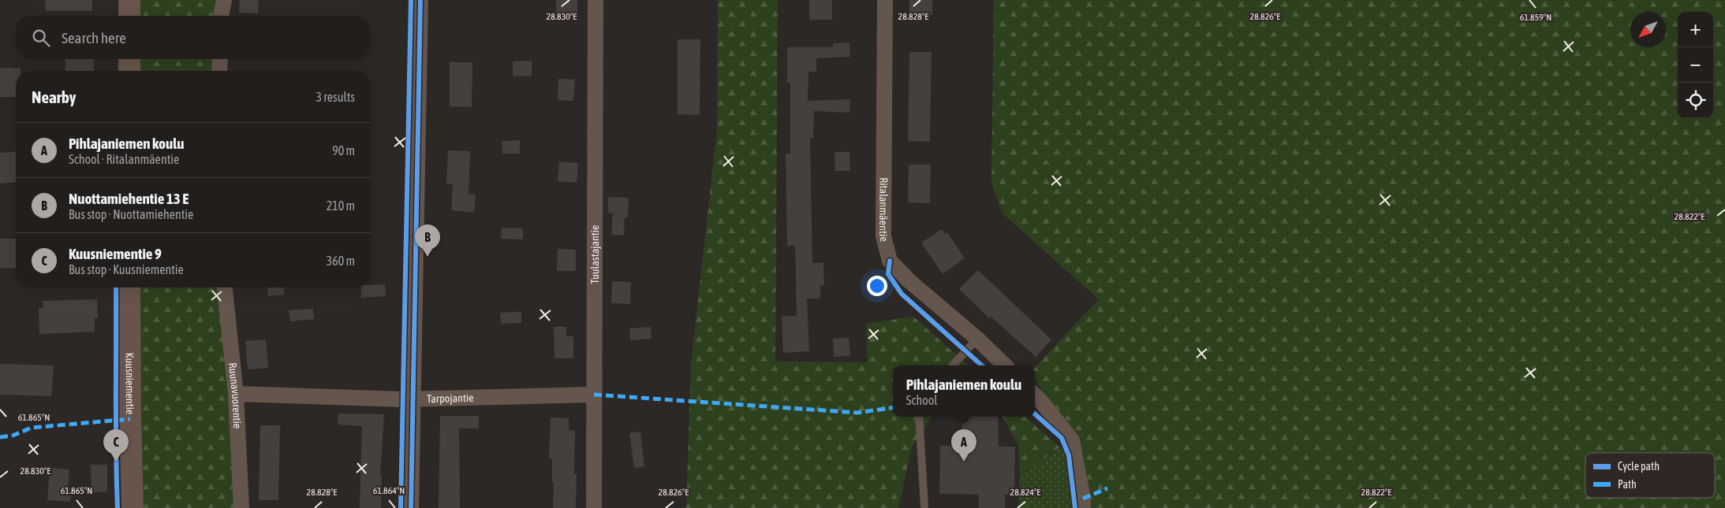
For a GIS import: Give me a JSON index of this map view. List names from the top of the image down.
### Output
{
  "streets": {
    "street": [
      "Ritalanmäentie",
      "Tuulastajantie",
      "Kuusniementie",
      "Ruunavuorentie",
      "Tarpojantie"
    ]
  },
  "crossings": [
    ["Tuulastajantie", "Tarpojantie"],
    ["Ruunavuorentie", "Tarpojantie"]
  ],
  "legend": ["Cycle path", "Path"],
  "north": "bottom left",
  "page": {
    "map_buttons": ["+", "−"],
    "search": "Search here",
    "heading": ["Nearby", "3 results"],
    "list": [
      {
        "mark": "A",
        "name": "Pihlajaniemen koulu",
        "note": "School · Ritalanmäentie",
        "value": "90 m"
      },
      {
        "mark": "B",
        "name": "Nuottamiehentie 13 E",
        "note": "Bus stop · Nuottamiehentie",
        "value": "210 m"
      },
      {
        "mark": "C",
        "name": "Kuusniementie 9",
        "note": "Bus stop · Kuusniementie",
        "value": "360 m"
      }
    ],
    "pins": ["B", "A", "C"],
    "popup": ["Pihlajaniemen koulu", "School"]
  },
  "coordinates": [
    "28.830°E",
    "28.828°E",
    "28.826°E",
    "61.859°N",
    "28.822°E",
    "61.865°N",
    "61.864°N",
    "28.824°E"
  ]
}
